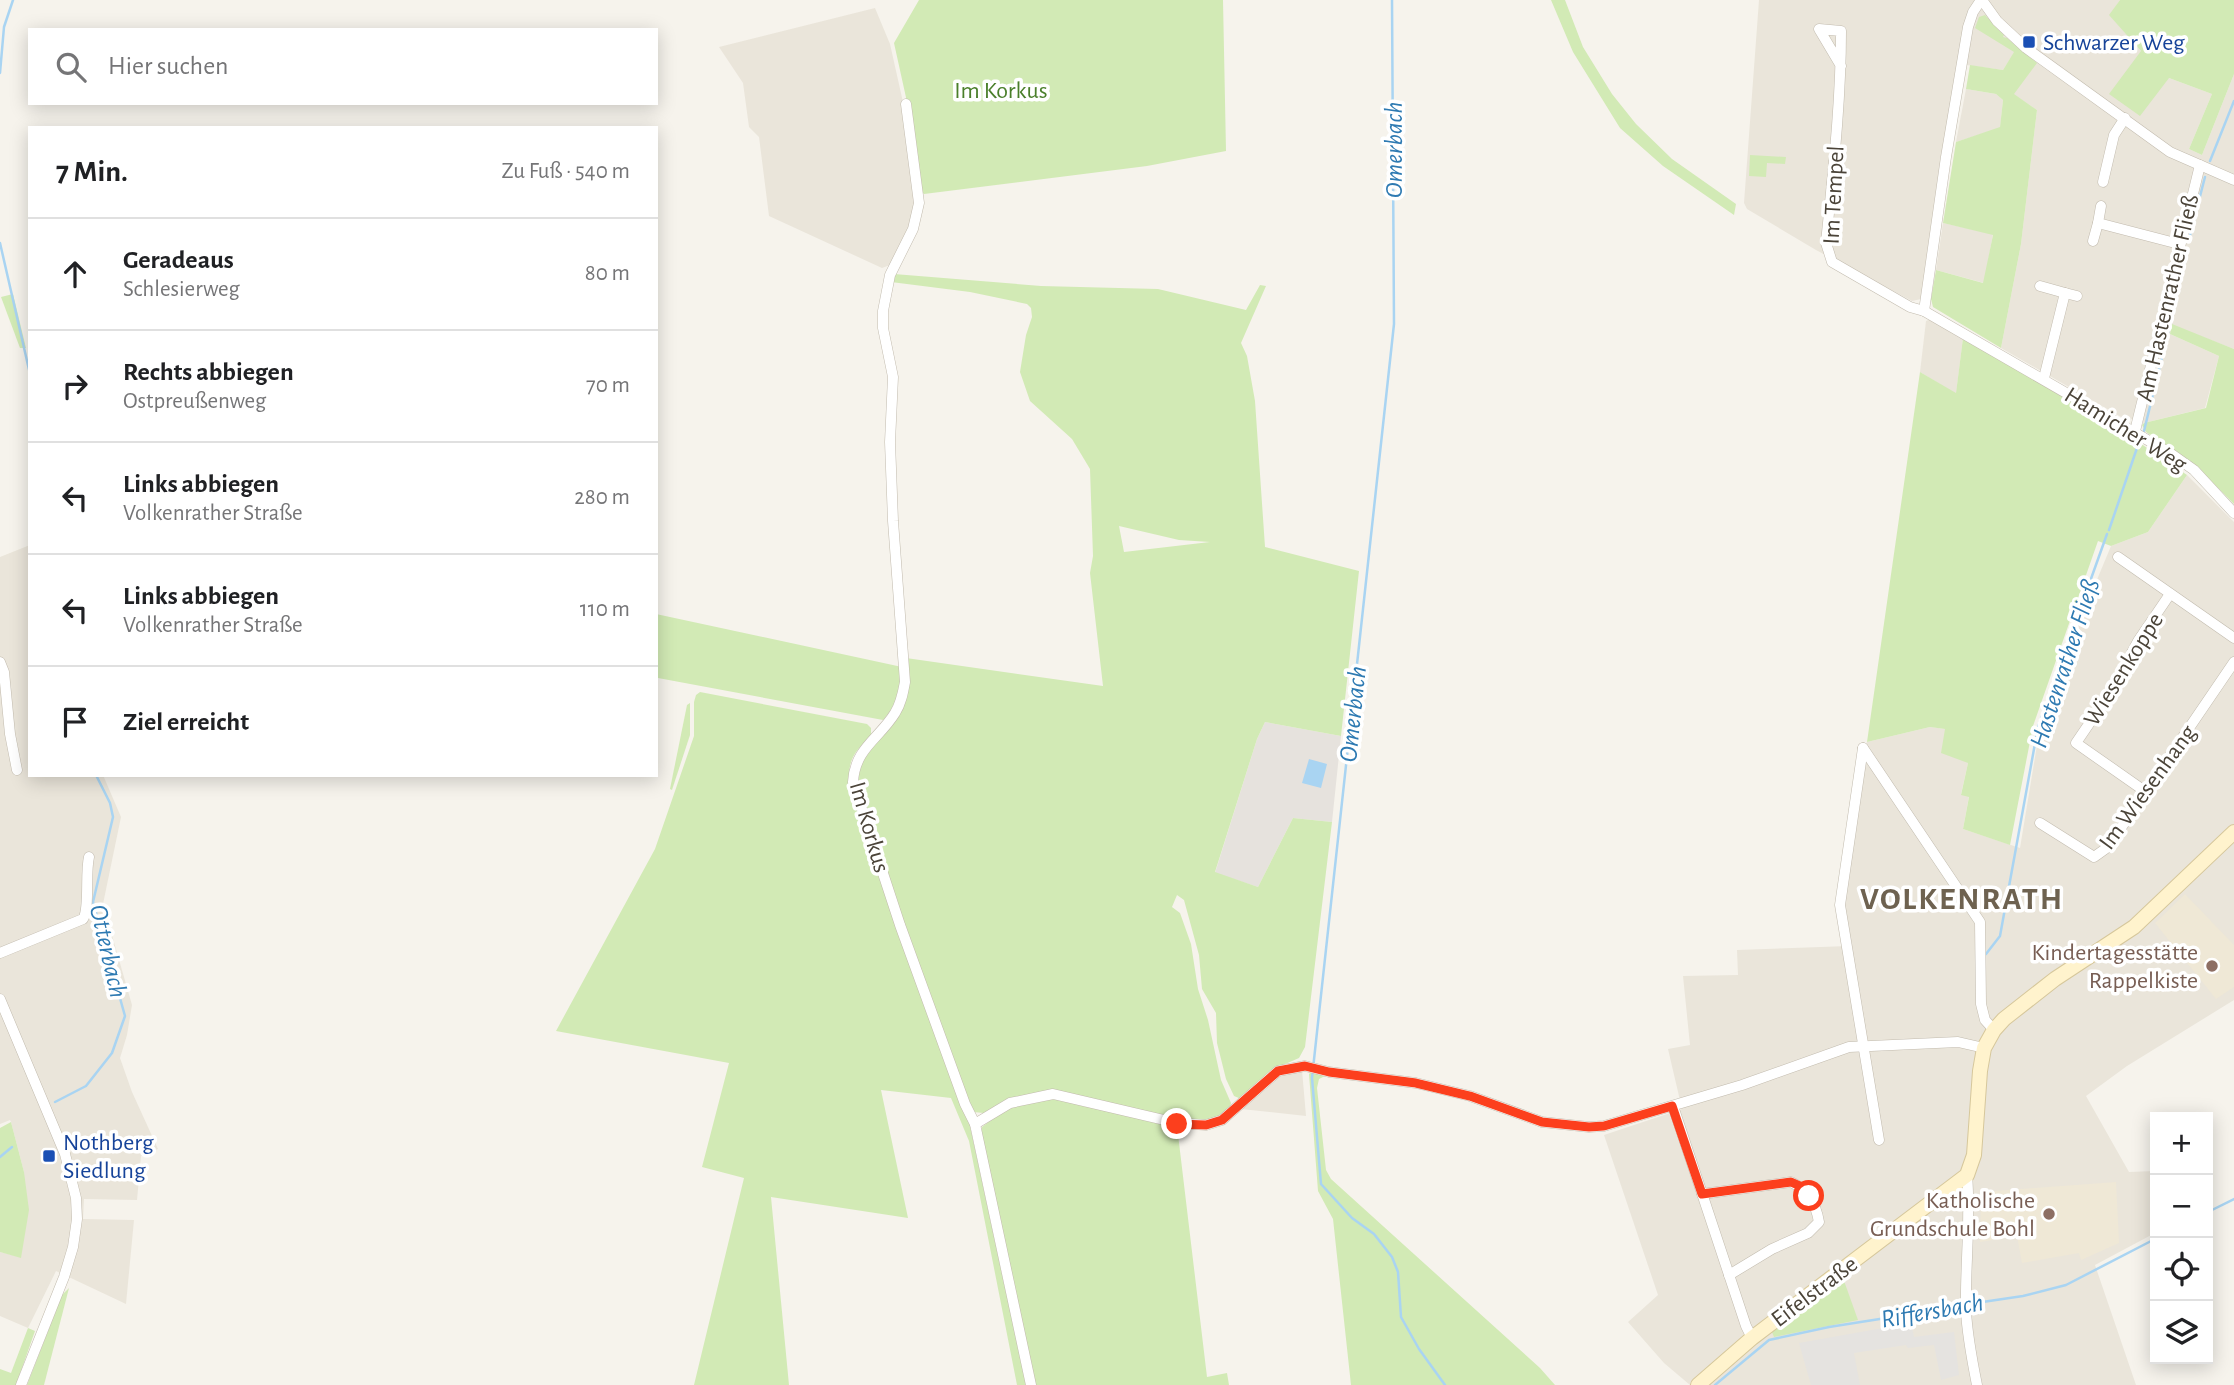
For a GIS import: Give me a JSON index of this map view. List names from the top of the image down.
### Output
{
  "streets": {
    "main road": ["Eifelstraße"],
    "street": [
      "Im Tempel",
      "Am Hastenrather Fließ",
      "Hamicher Weg",
      "Wiesenkoppe",
      "Im Wiesenhang",
      "Im Korkus"
    ]
  },
  "crossings": [
    ["Im Tempel", "Hamicher Weg"],
    ["Am Hastenrather Fließ", "Hamicher Weg"],
    ["Wiesenkoppe", "Im Wiesenhang"]
  ],
  "districts": ["VOLKENRATH"],
  "water": [
    "Omerbach",
    "Hastenrather Fließ",
    "Otterbach",
    "Riffersbach"
  ],
  "parks": ["Im Korkus"],
  "places": {
    "transit": ["Schwarzer Weg", "Nothberg Siedlung"],
    "other": ["Kindertagesstätte Rappelkiste", "Katholische Grundschule Bohl"]
  },
  "page": {
    "search": "Hier suchen",
    "heading": ["7 Min.", "Zu Fuß · 540 m"],
    "list": [
      ["Geradeaus", "Schlesierweg", "80 m"],
      ["Rechts abbiegen", "Ostpreußenweg", "70 m"],
      ["Links abbiegen", "Volkenrather Straße", "280 m"],
      ["Links abbiegen", "Volkenrather Straße", "110 m"],
      "Ziel erreicht"
    ],
    "map_buttons": ["+", "−"]
  }
}
